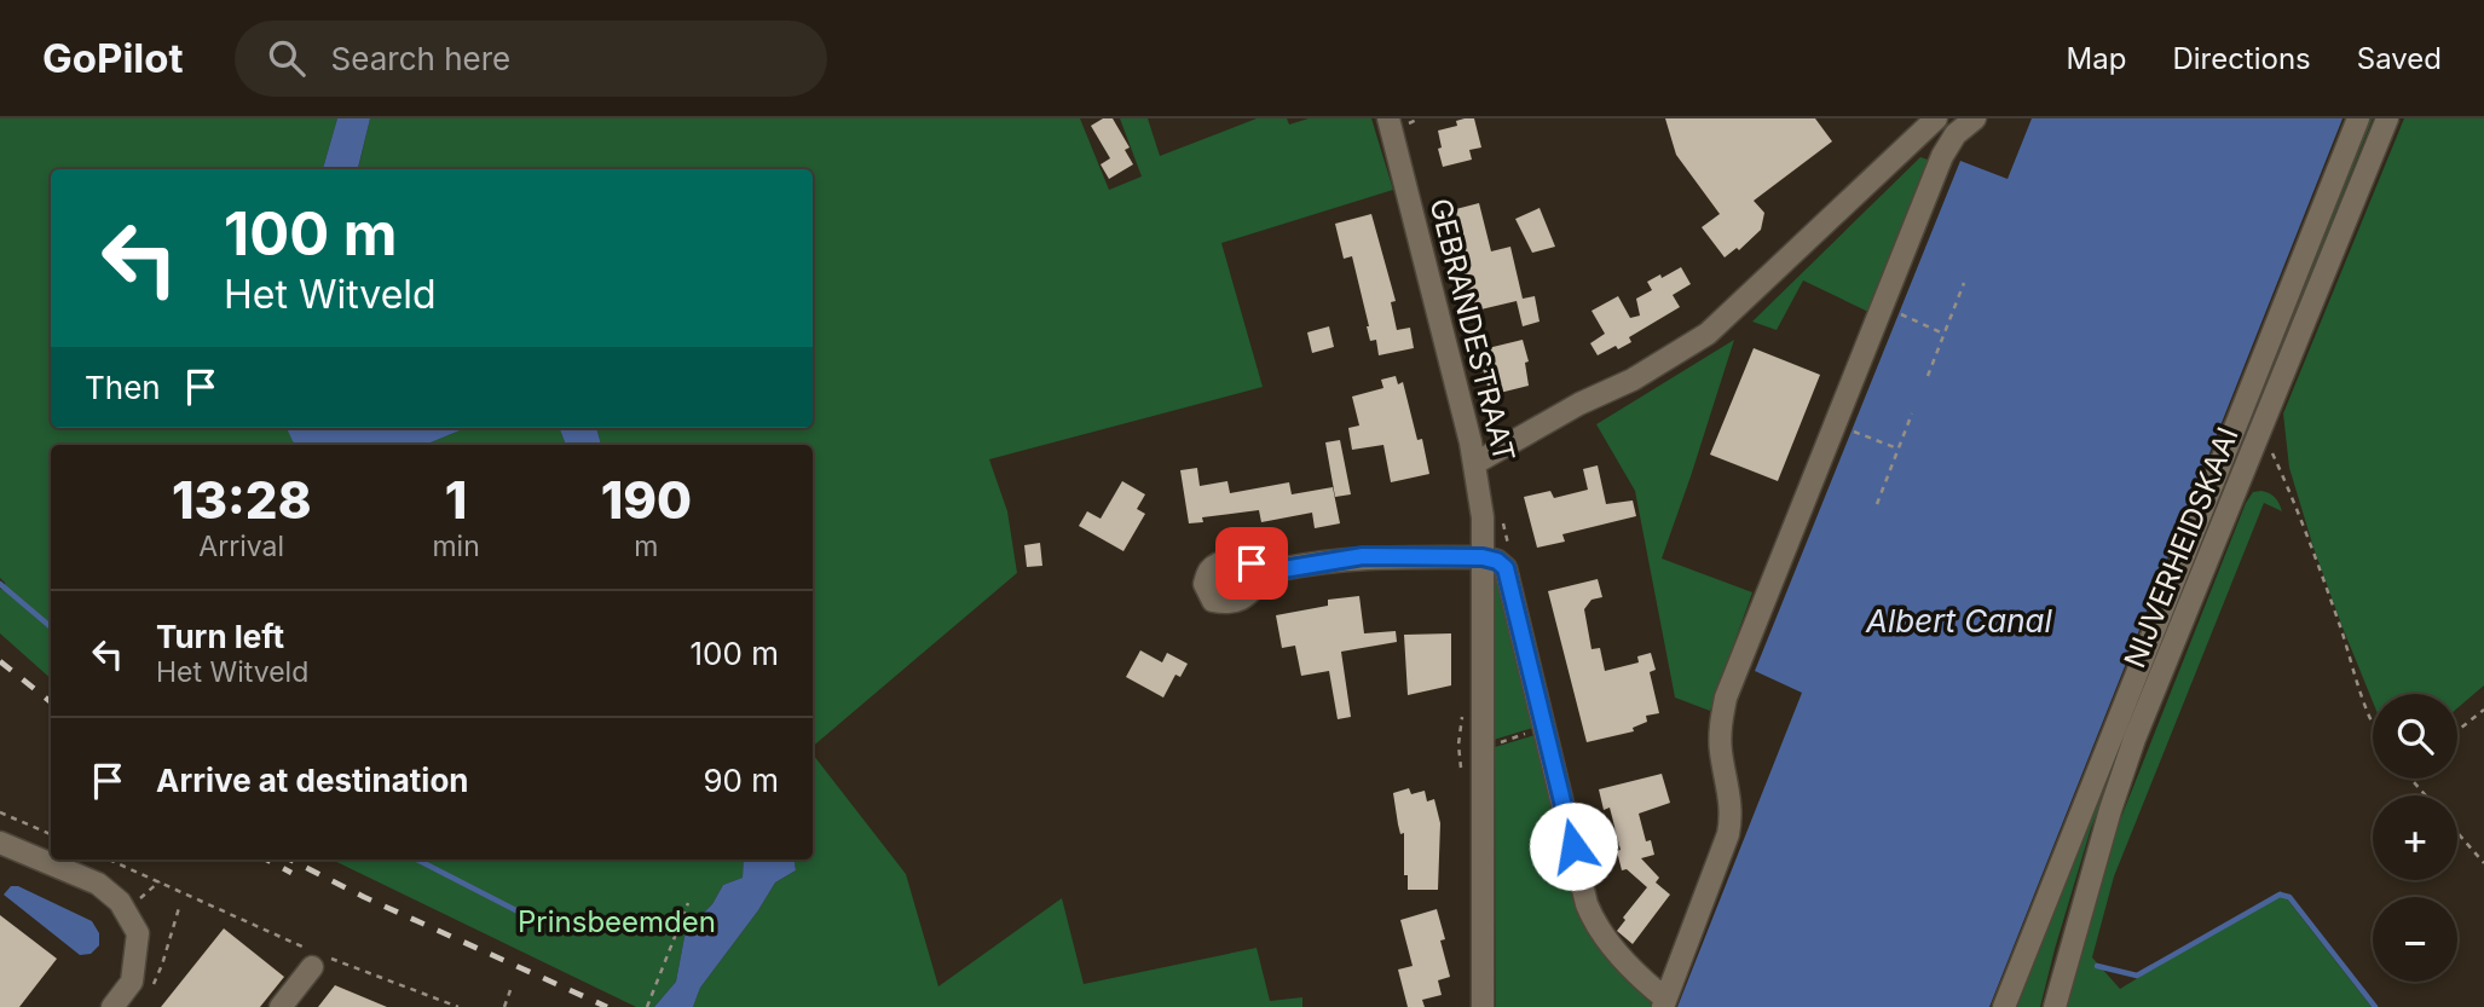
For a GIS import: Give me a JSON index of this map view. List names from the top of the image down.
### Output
{
  "streets": {
    "street": ["GEBRANDESTRAAT", "NIJVERHEIDSKAAI"]
  },
  "water": ["Albert Canal"],
  "parks": ["Prinsbeemden"],
  "page": {
    "header": "GoPilot",
    "search": "Search here",
    "nav": ["Map", "Directions", "Saved"],
    "turn": ["100 m", "Het Witveld"],
    "then": "Then",
    "eta": [
      "13:28",
      "Arrival",
      "1",
      "min",
      "190",
      "m"
    ],
    "list": [
      {
        "name": "Turn left",
        "note": "Het Witveld",
        "value": "100 m"
      },
      {
        "name": "Arrive at destination",
        "value": "90 m"
      }
    ],
    "map_buttons": ["+", "−"]
  }
}
